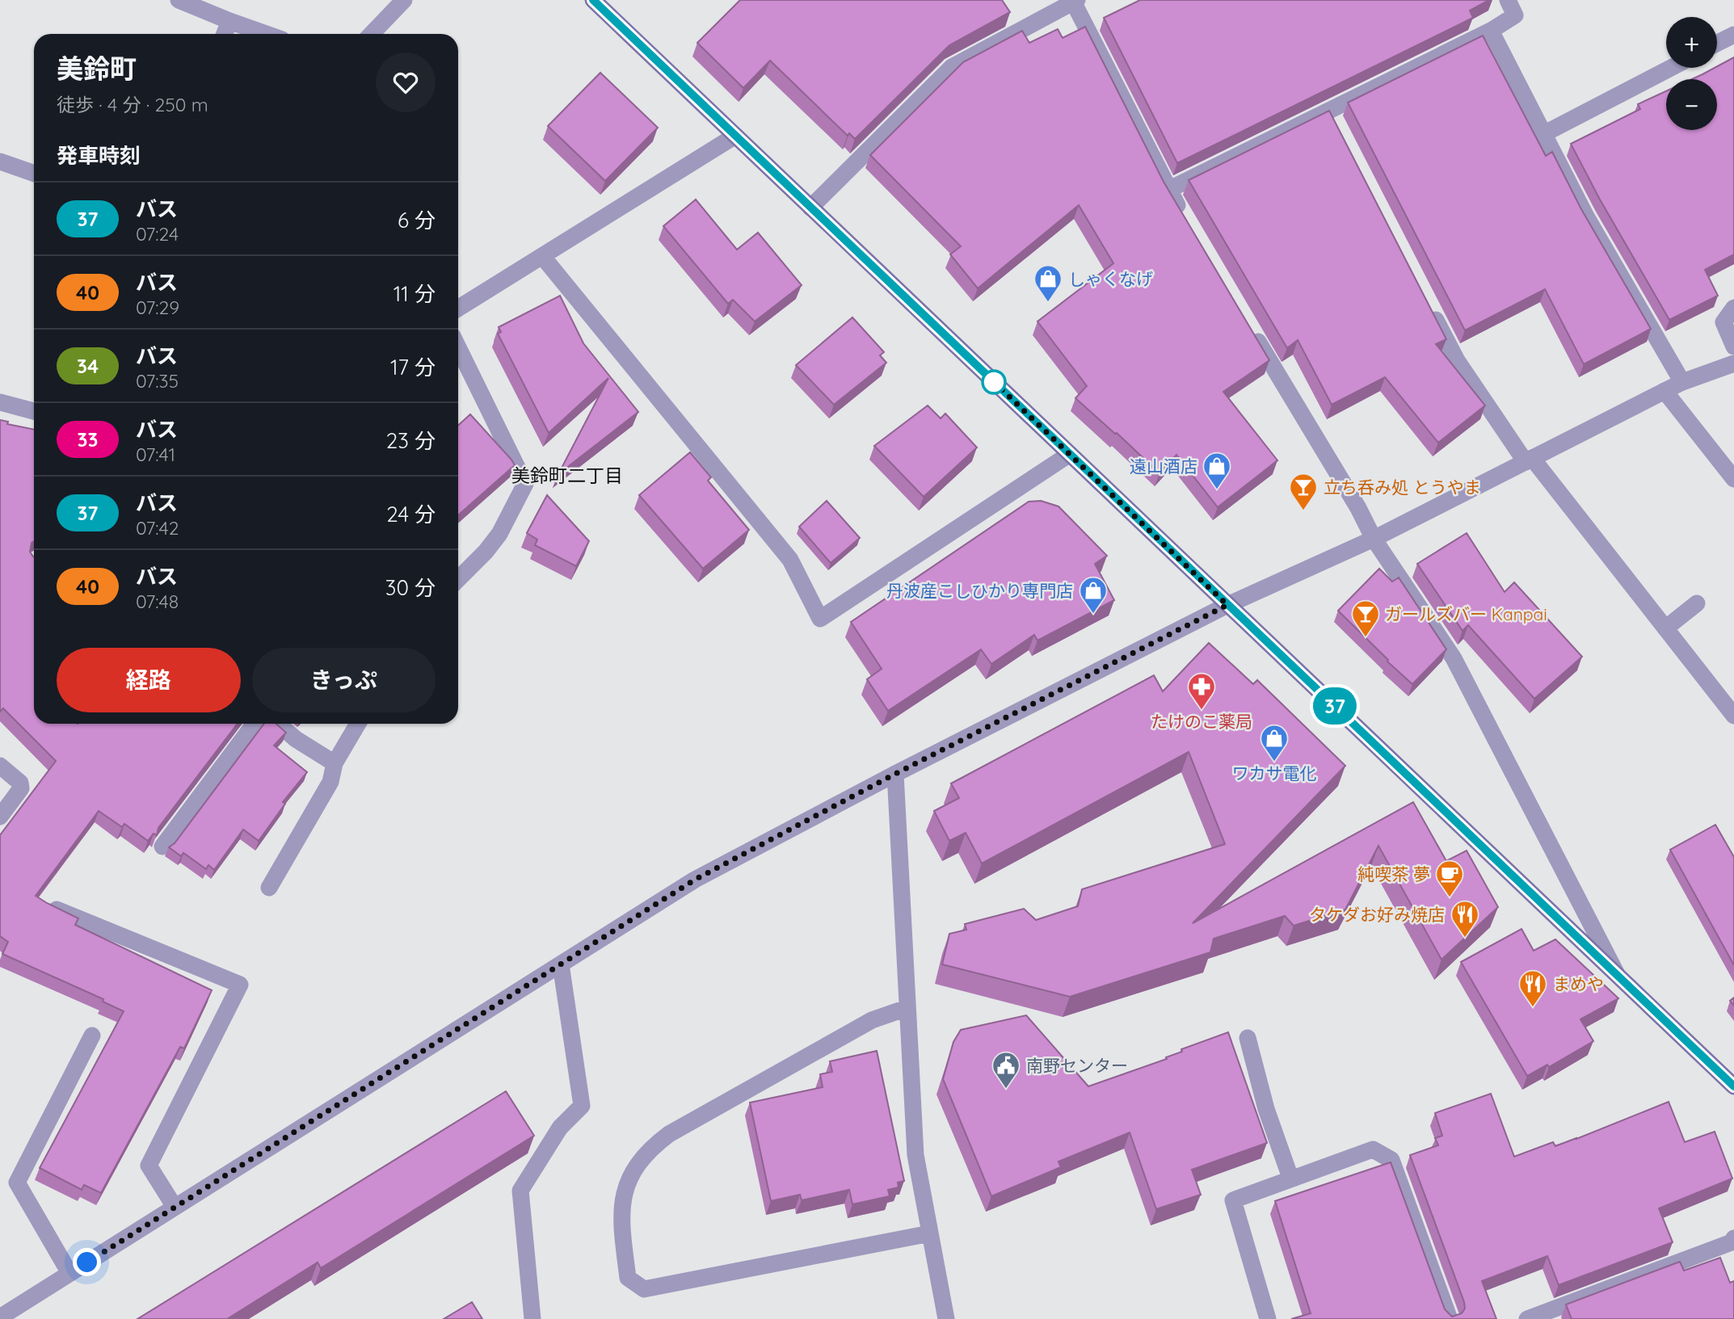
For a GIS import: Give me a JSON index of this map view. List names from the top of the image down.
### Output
{
  "districts": ["美鈴町二丁目"],
  "places": {
    "shop": [
      "しゃくなげ",
      "遠山酒店",
      "丹波産こしひかり専門店",
      "ワカサ電化"
    ],
    "bar": ["立ち呑み処 とうやま", "ガールズバー Kanpai"],
    "pharmacy": ["たけのこ薬局"],
    "cafe": ["純喫茶 夢"],
    "restaurant": ["タケダお好み焼店", "まめや"],
    "public building": ["南野センター"]
  },
  "lines": ["bus line 37"],
  "page": {
    "on_map": "37",
    "map_buttons": ["+", "−"],
    "heading": [
      ["美鈴町", "徒歩 · 4 分 · 250 m"],
      "発車時刻"
    ],
    "list": [
      {
        "mark": "37",
        "name": "バス",
        "note": "07:24",
        "value": "6 分"
      },
      {
        "mark": "40",
        "name": "バス",
        "note": "07:29",
        "value": "11 分"
      },
      {
        "mark": "34",
        "name": "バス",
        "note": "07:35",
        "value": "17 分"
      },
      {
        "mark": "33",
        "name": "バス",
        "note": "07:41",
        "value": "23 分"
      },
      {
        "mark": "37",
        "name": "バス",
        "note": "07:42",
        "value": "24 分"
      },
      {
        "mark": "40",
        "name": "バス",
        "note": "07:48",
        "value": "30 分"
      }
    ],
    "buttons": ["経路", "きっぷ"]
  }
}
